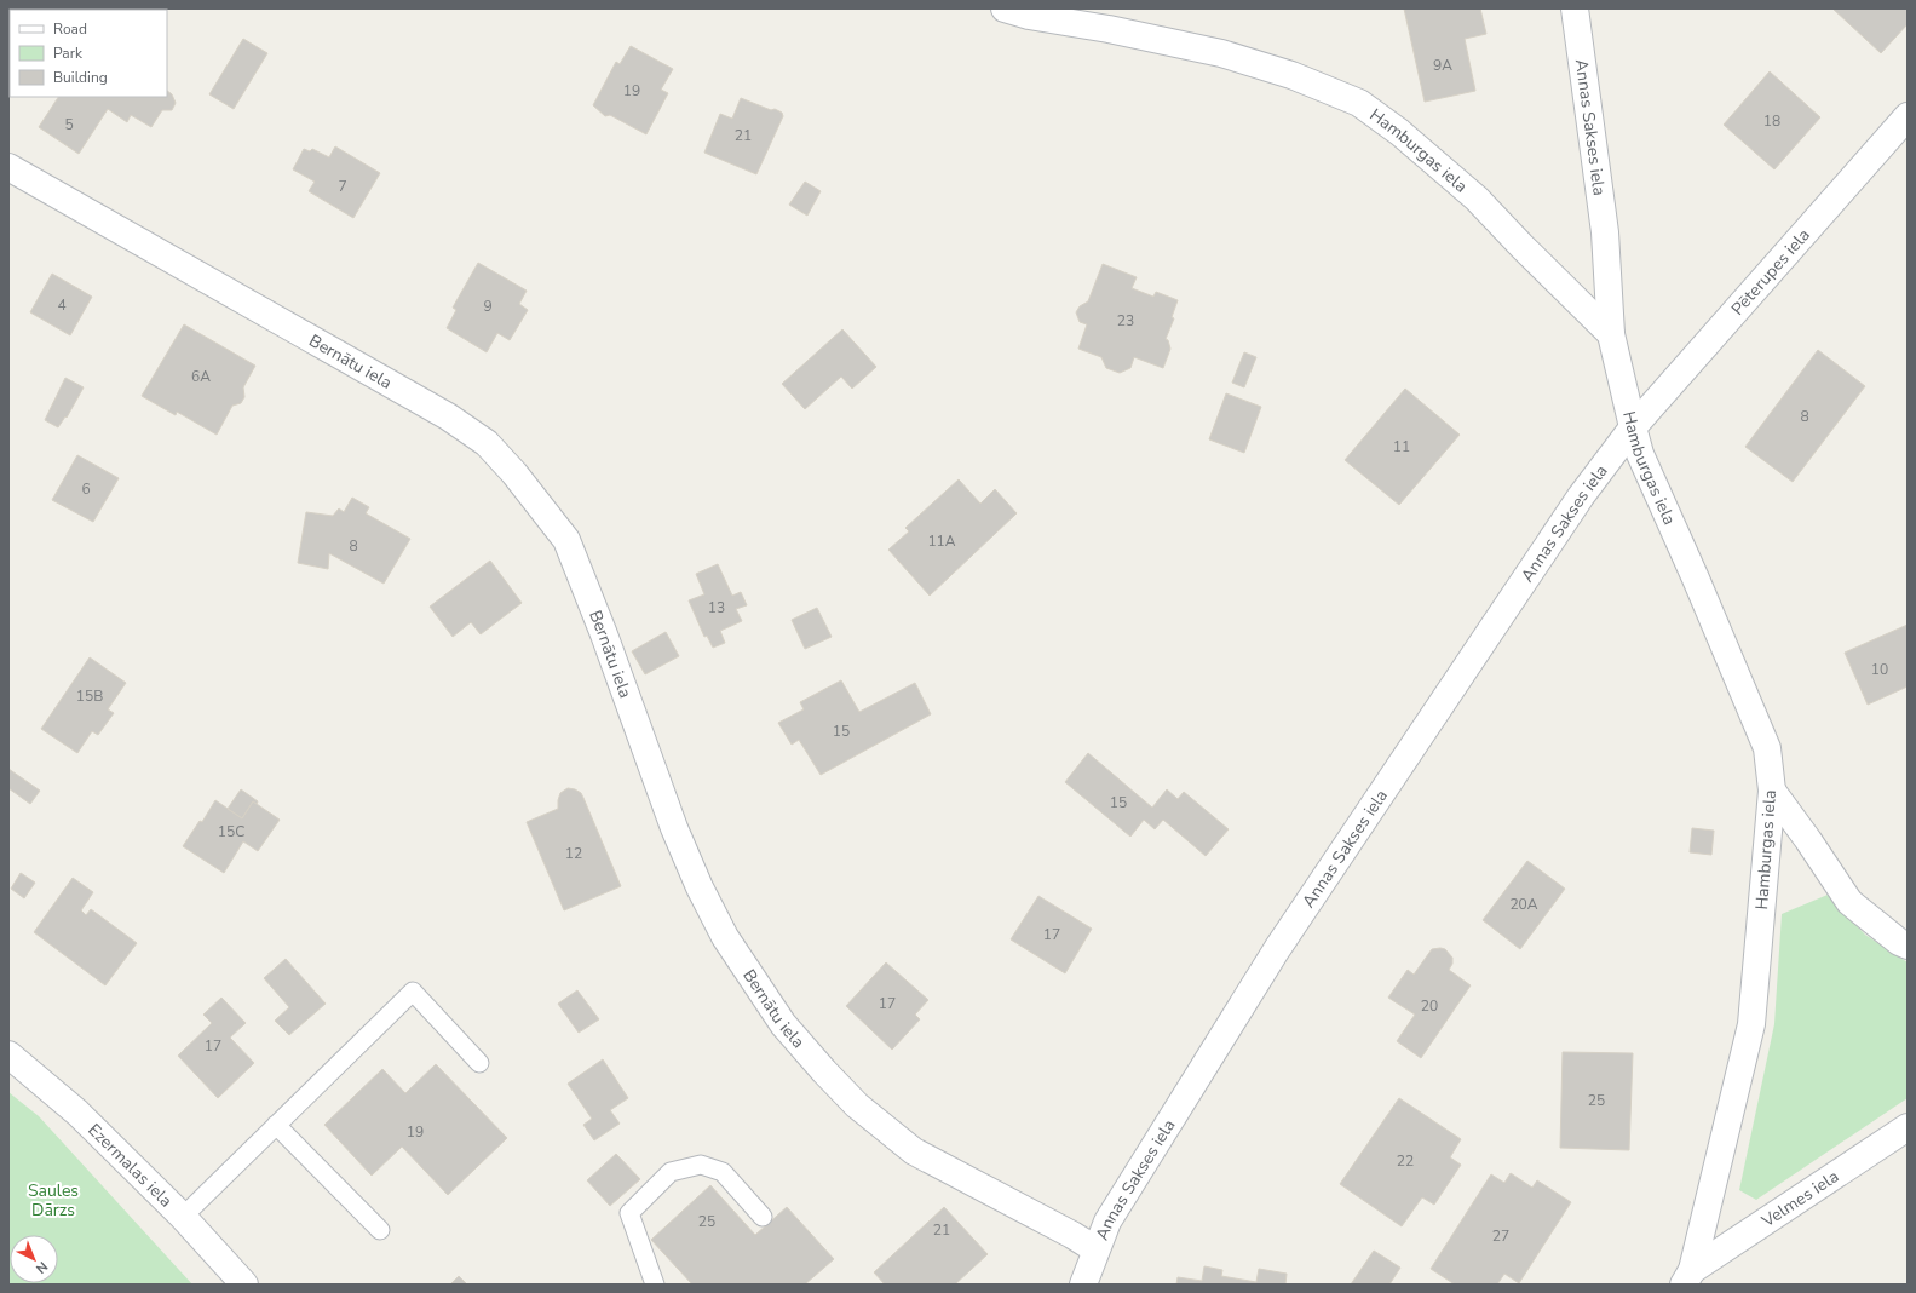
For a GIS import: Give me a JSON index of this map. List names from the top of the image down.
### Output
{
  "streets": {
    "street": [
      "Annas Sakses iela",
      "Hamburgas iela",
      "Pēterupes iela",
      "Bernātu iela",
      "Ezermalas iela",
      "Velmes iela"
    ]
  },
  "crossings": [
    ["Annas Sakses iela", "Hamburgas iela"],
    ["Annas Sakses iela", "Pēterupes iela"],
    ["Annas Sakses iela", "Bernātu iela"],
    ["Hamburgas iela", "Pēterupes iela"],
    ["Hamburgas iela", "Velmes iela"]
  ],
  "parks": ["Saules Dārzs"],
  "house_numbers": [
    "9A",
    "19",
    "18",
    "5",
    "21",
    "7",
    "4",
    "9",
    "23",
    "6A",
    "8",
    "11",
    "6",
    "11A",
    "8",
    "13",
    "10",
    "15B",
    "15",
    "15",
    "15C",
    "12",
    "20A",
    "17",
    "17",
    "20",
    "17",
    "25",
    "19",
    "22",
    "25",
    "21",
    "27"
  ],
  "legend": ["Road", "Park", "Building"],
  "north": "bottom right"
}
